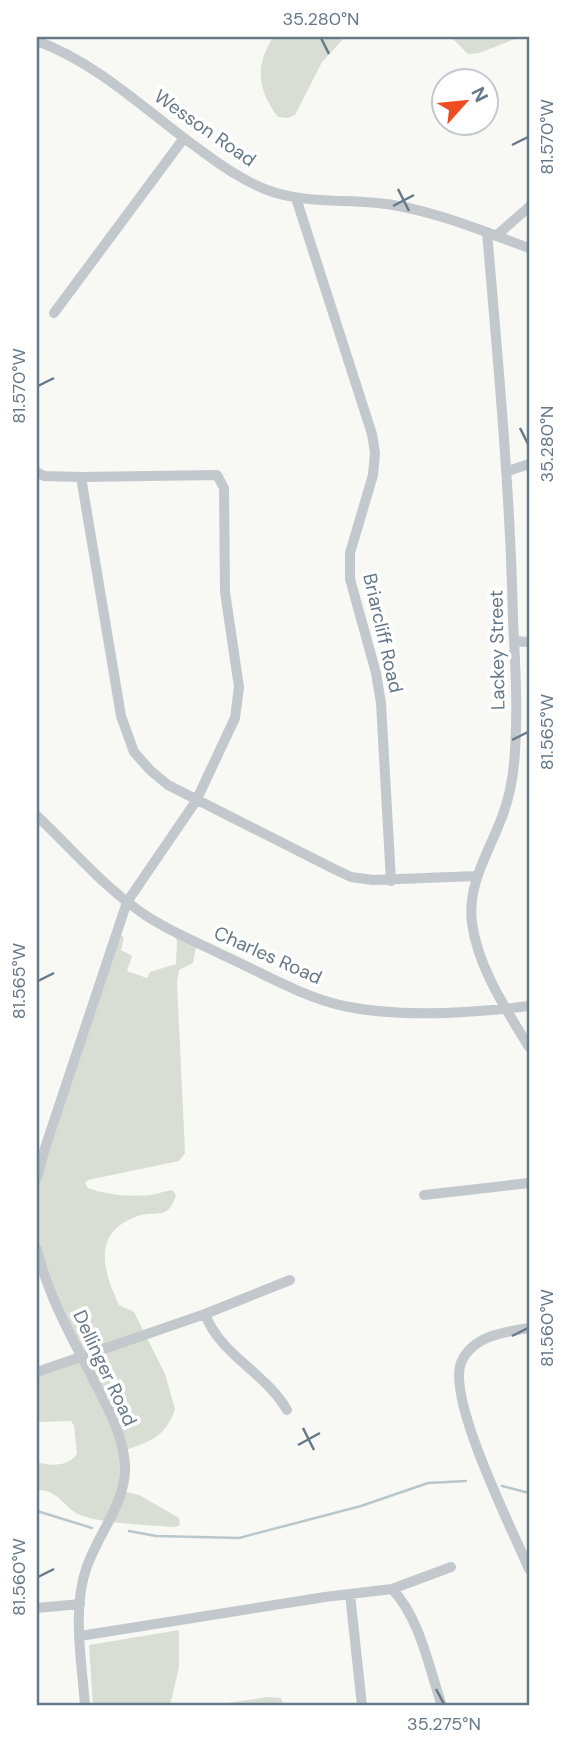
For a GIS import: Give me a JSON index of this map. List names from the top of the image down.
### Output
{
  "streets": {
    "street": [
      "Wesson Road",
      "Briarcliff Road",
      "Lackey Street",
      "Charles Road",
      "Dellinger Road"
    ]
  },
  "crossings": [
    ["Wesson Road", "Briarcliff Road"],
    ["Wesson Road", "Lackey Street"],
    ["Lackey Street", "Charles Road"]
  ],
  "north": "top right",
  "coordinates": [
    "35.280°N",
    "81.570°W",
    "81.565°W",
    "81.560°W",
    "35.275°N"
  ]
}
